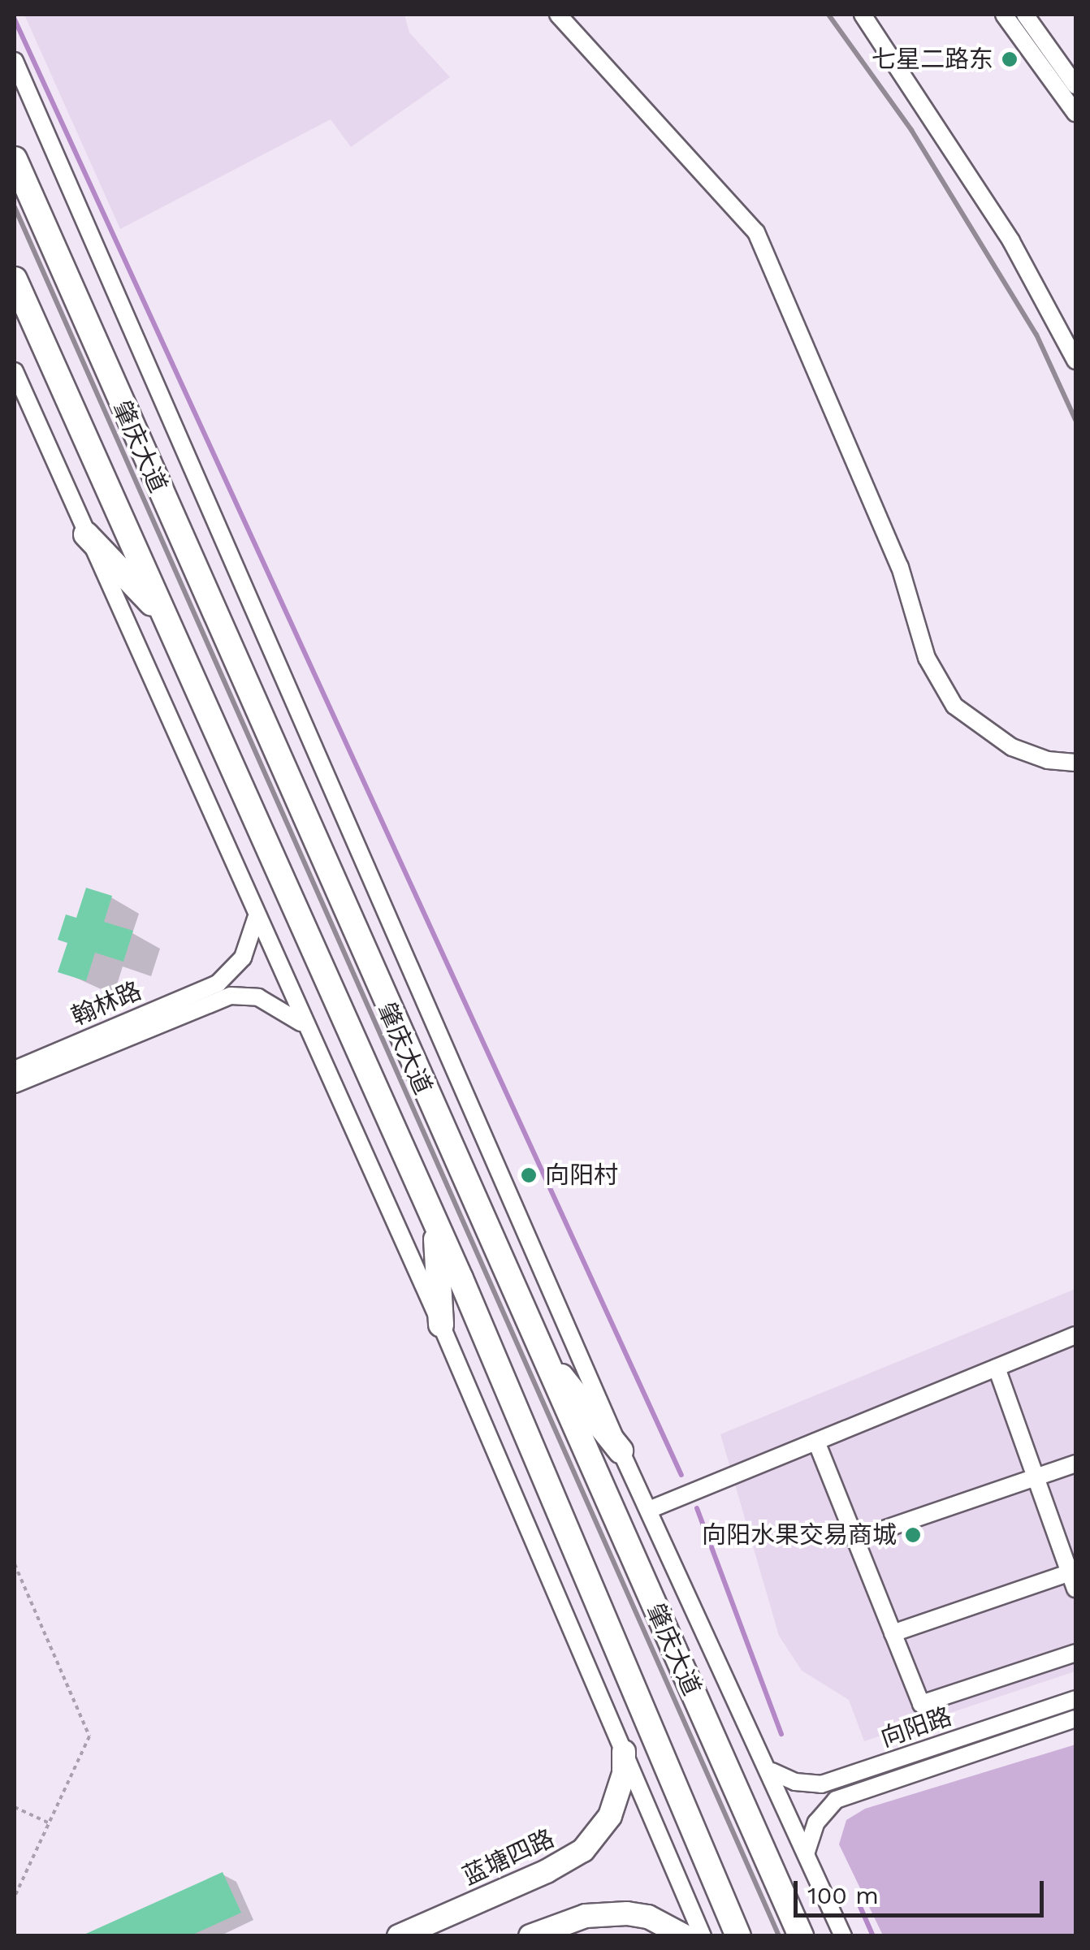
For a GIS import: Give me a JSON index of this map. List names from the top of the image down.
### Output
{
  "streets": {
    "highway": ["肇庆大道"],
    "main road": ["蓝塘四路"],
    "street": ["翰林路", "向阳路"]
  },
  "places": ["七星二路东", "向阳村", "向阳水果交易商城"],
  "scale_bar": "100 m"
}
